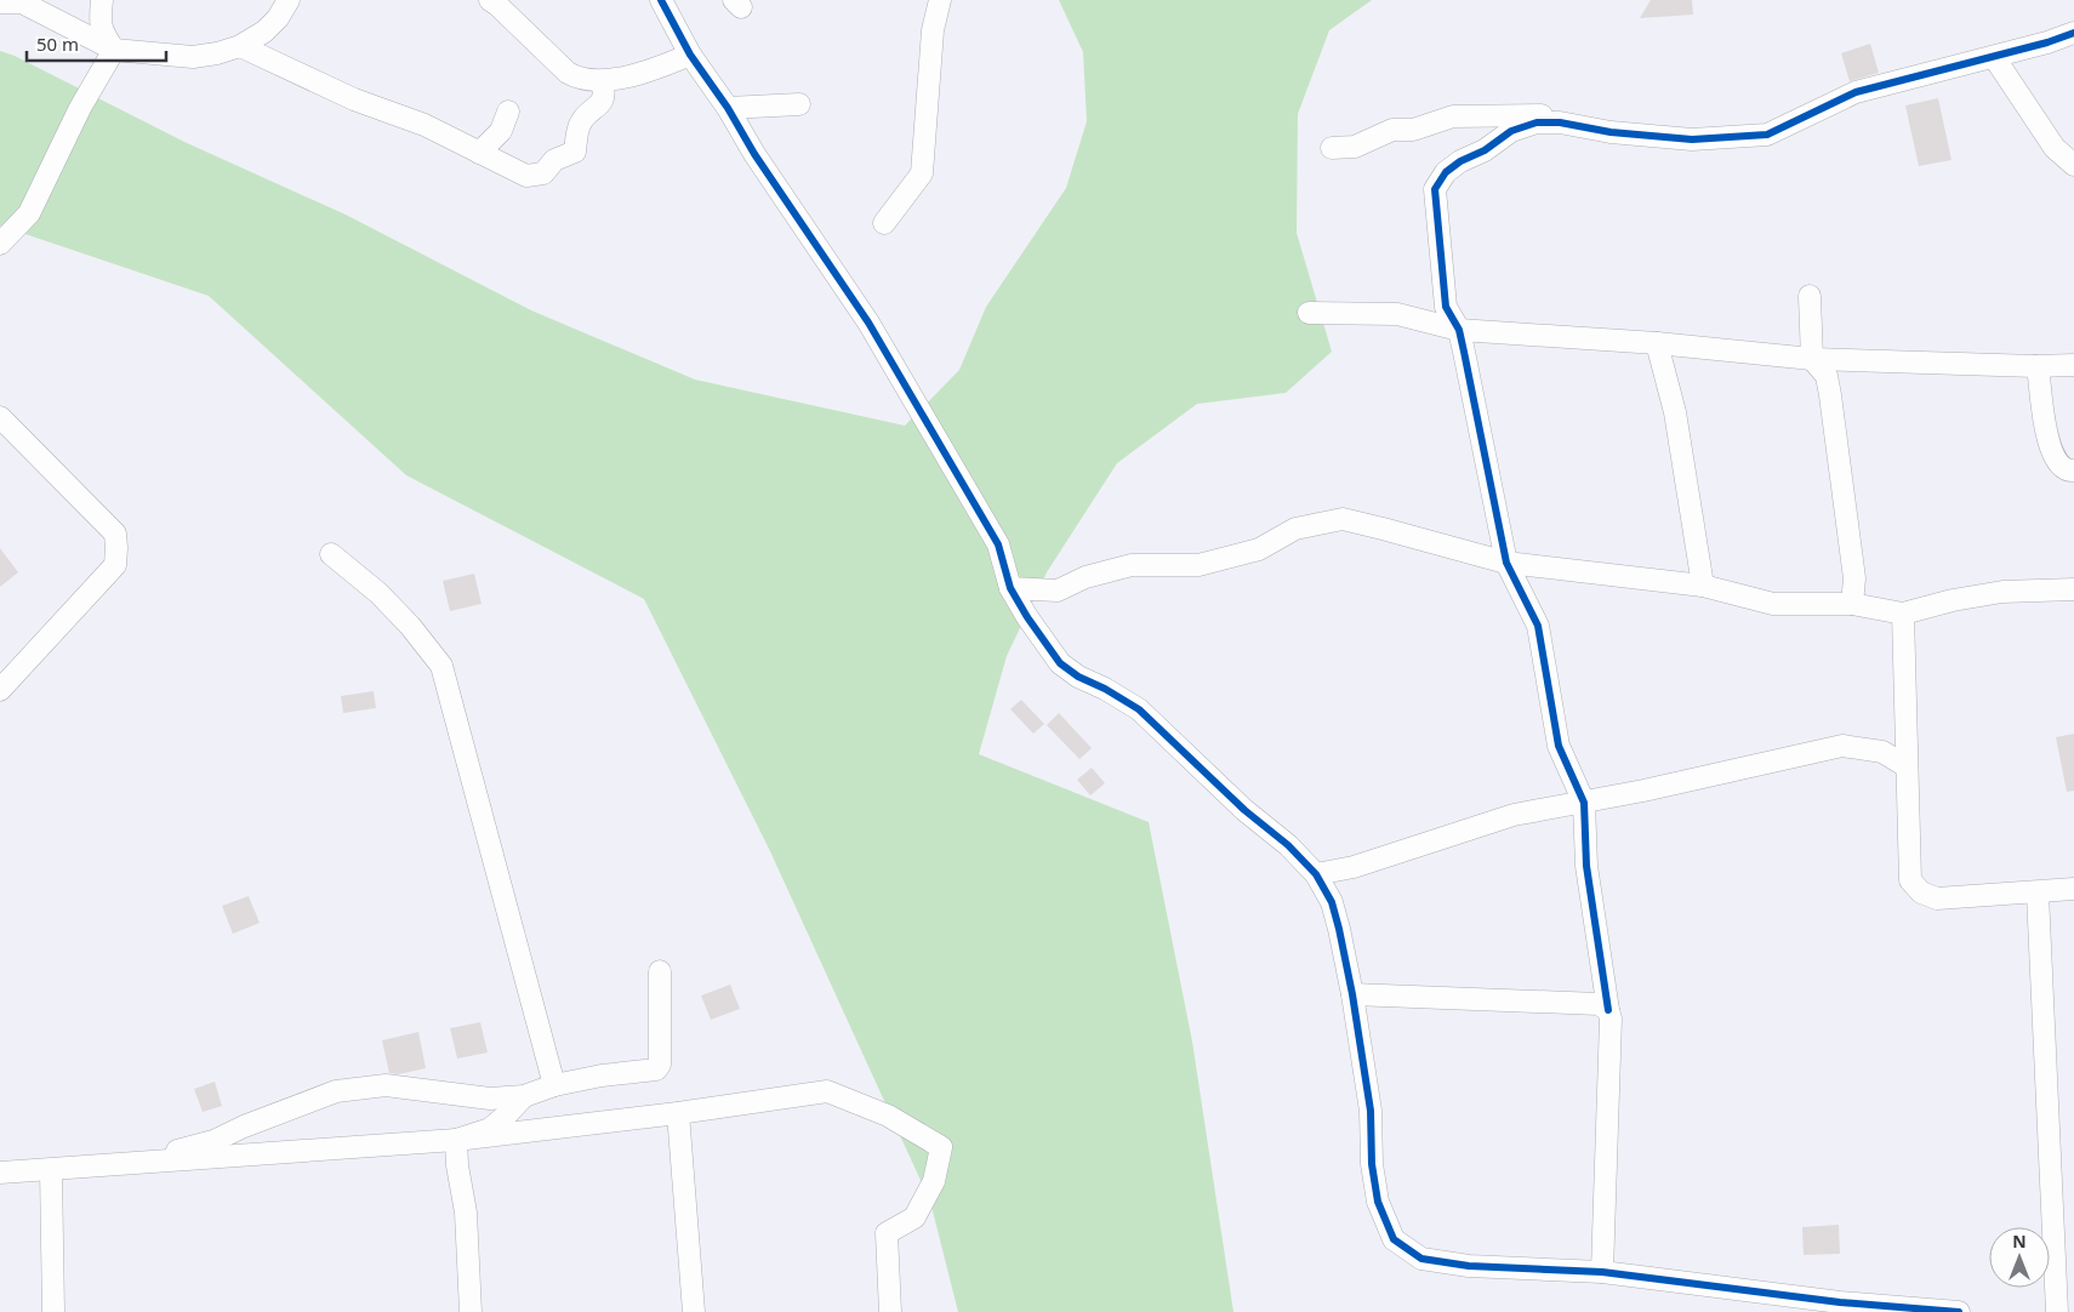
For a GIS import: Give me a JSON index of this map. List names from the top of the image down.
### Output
{
  "scale_bar": "50 m",
  "north": "top"
}
